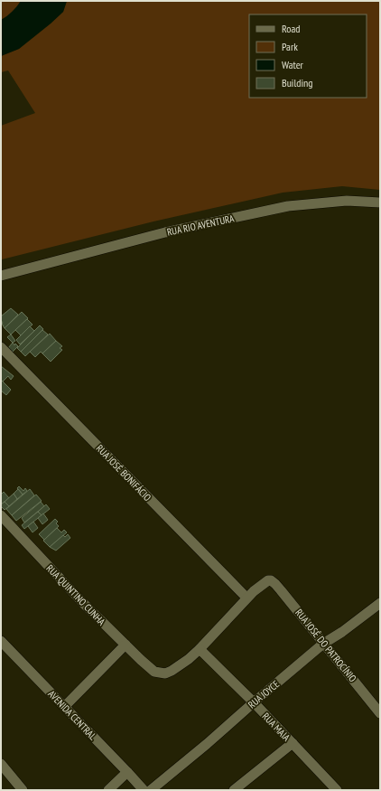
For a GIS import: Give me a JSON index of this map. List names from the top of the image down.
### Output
{
  "streets": {
    "street": [
      "RUA RIO AVENTURA",
      "RUA JOSÉ BONIFÁCIO",
      "RUA QUINTINO CUNHA",
      "RUA JOSÉ DO PATROCÍNIO",
      "RUA JOYCE",
      "AVENIDA CENTRAL",
      "RUA MAIA"
    ]
  },
  "crossings": [
    ["RUA JOSÉ BONIFÁCIO", "RUA JOSÉ DO PATROCÍNIO"],
    ["RUA QUINTINO CUNHA", "RUA MAIA"],
    ["RUA JOSÉ DO PATROCÍNIO", "RUA JOYCE"],
    ["RUA JOYCE", "RUA MAIA"]
  ],
  "legend": [
    "Road",
    "Park",
    "Water",
    "Building"
  ]
}
